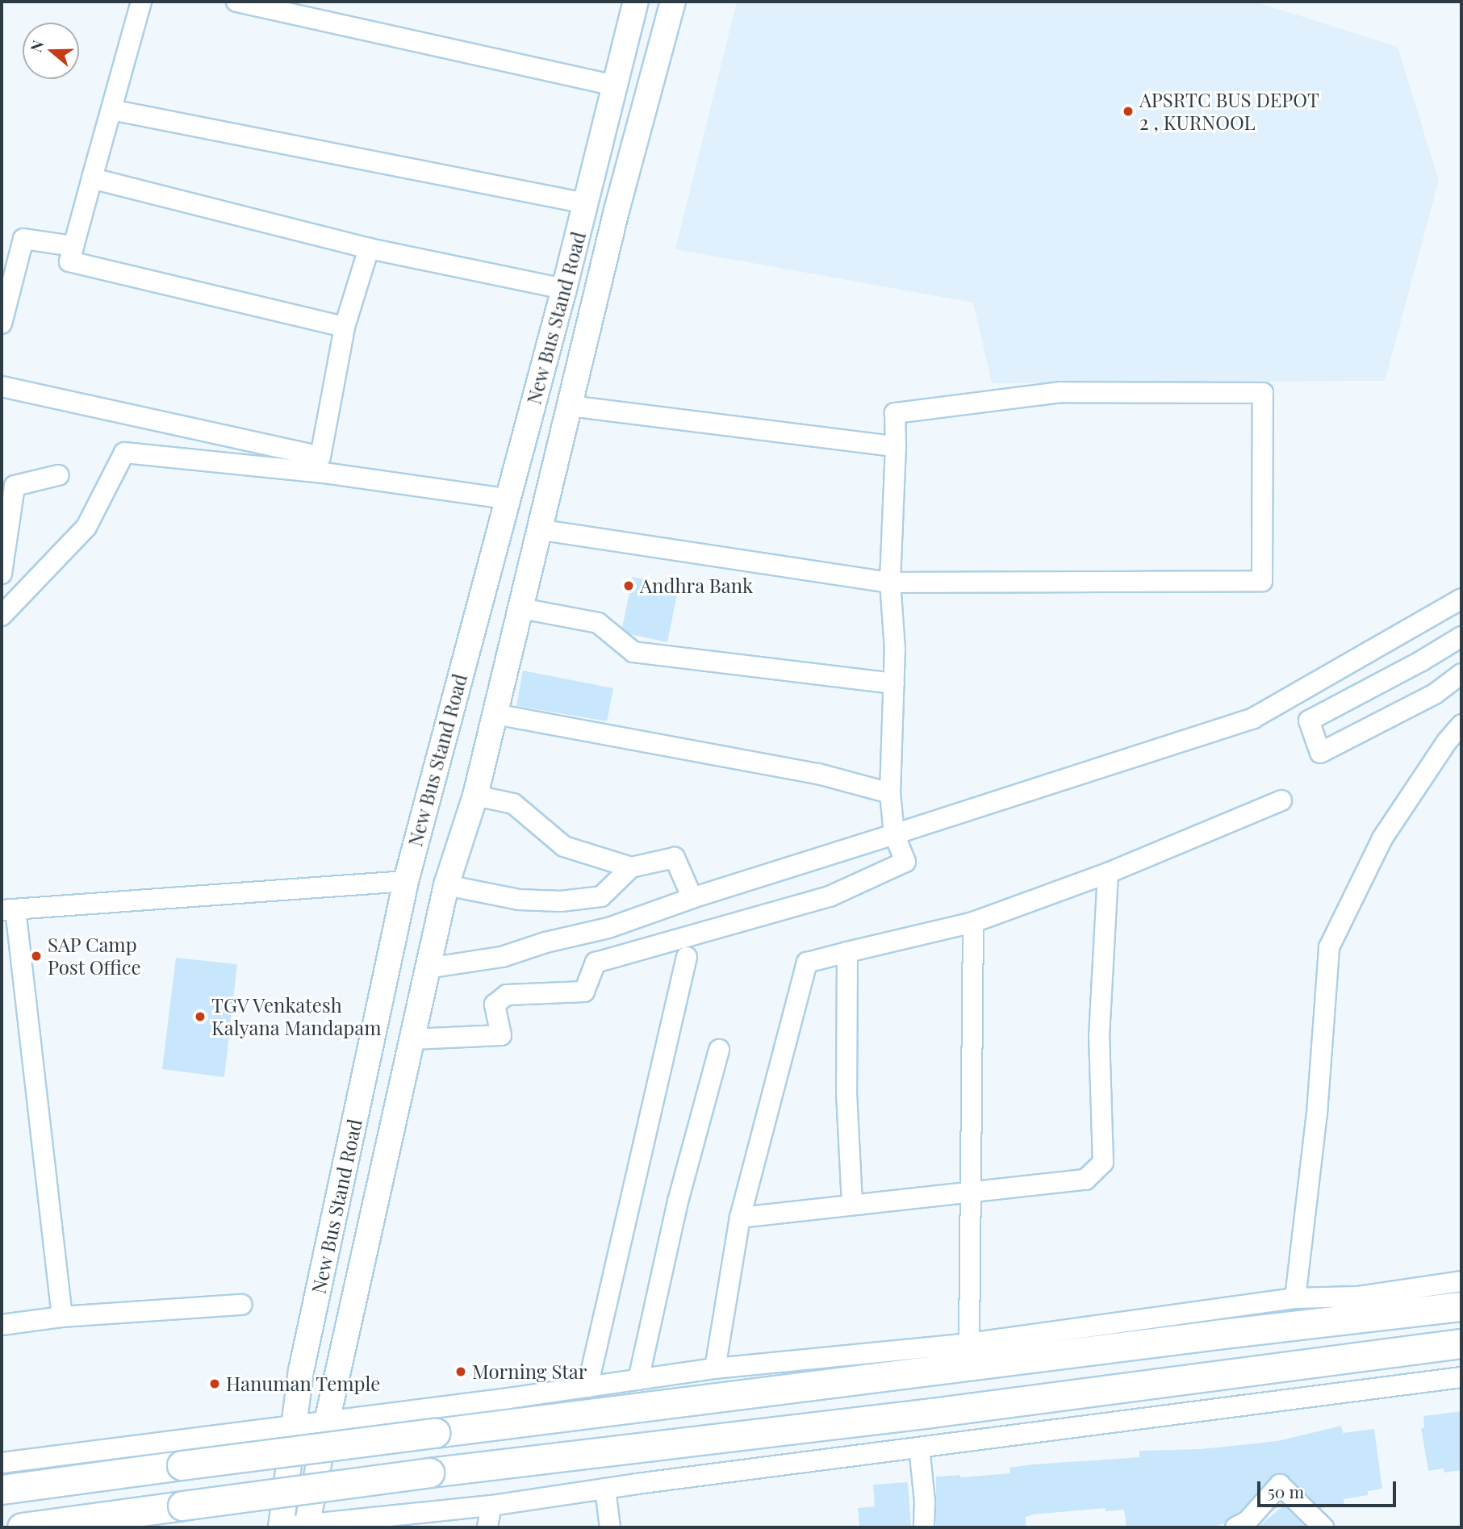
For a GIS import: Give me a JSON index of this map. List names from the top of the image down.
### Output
{
  "streets": {
    "main road": ["New Bus Stand Road"]
  },
  "places": [
    "APSRTC BUS DEPOT 2 , KURNOOL",
    "Andhra Bank",
    "SAP Camp Post Office",
    "TGV Venkatesh Kalyana Mandapam",
    "Morning Star",
    "Hanuman Temple"
  ],
  "scale_bar": "50 m",
  "north": "left"
}
